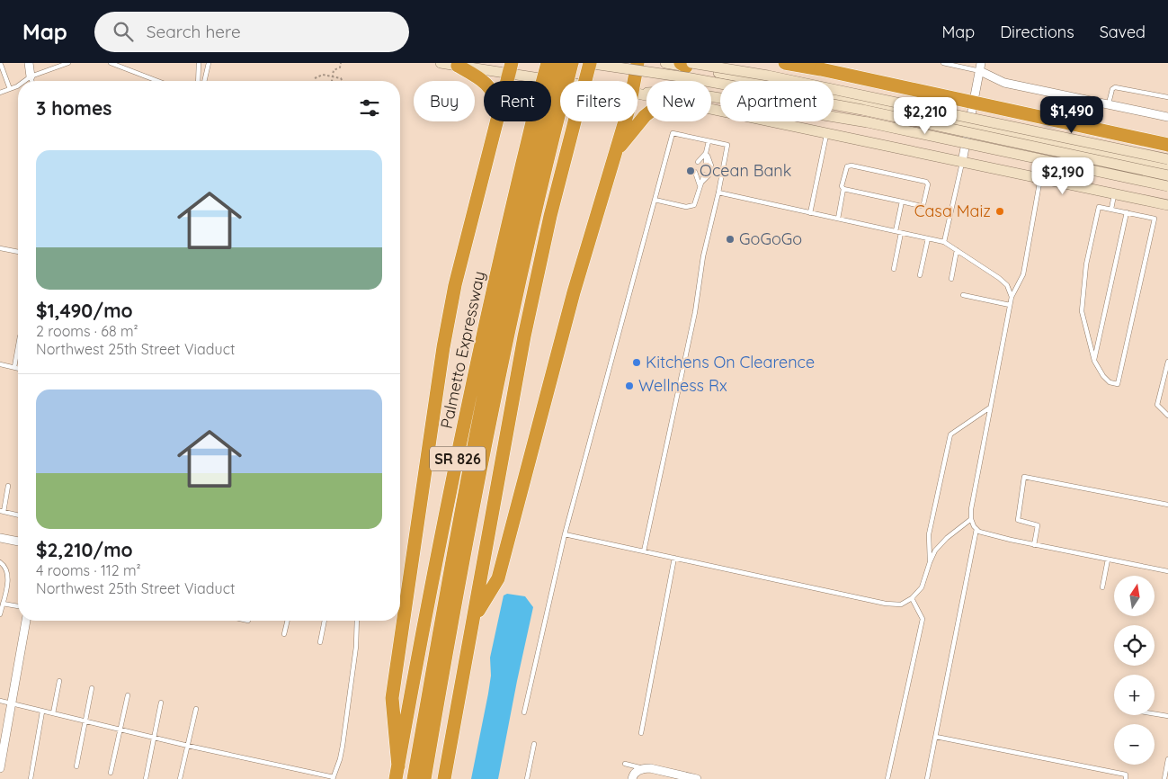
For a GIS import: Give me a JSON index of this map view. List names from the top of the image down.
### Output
{
  "streets": {
    "highway": ["Palmetto Expressway", "SR 826"]
  },
  "places": [
    "Ocean Bank",
    "Casa Maiz",
    "GoGoGo",
    "Kitchens On Clearence",
    "Wellness Rx"
  ],
  "north": "top",
  "page": {
    "header": "Map",
    "search": "Search here",
    "nav": ["Map", "Directions", "Saved"],
    "chip": [
      "Buy",
      "Rent",
      "Filters",
      "New",
      "Apartment"
    ],
    "heading": "3 homes",
    "price": ["$1,490", "$2,210", "$2,190"],
    "list": [
      {
        "name": "$1,490/mo",
        "note": "2 rooms · 68 m² · Northwest 25th Street Viaduct"
      },
      {
        "name": "$2,210/mo",
        "note": "4 rooms · 112 m² · Northwest 25th Street Viaduct"
      }
    ],
    "map_buttons": ["+", "−"]
  }
}
